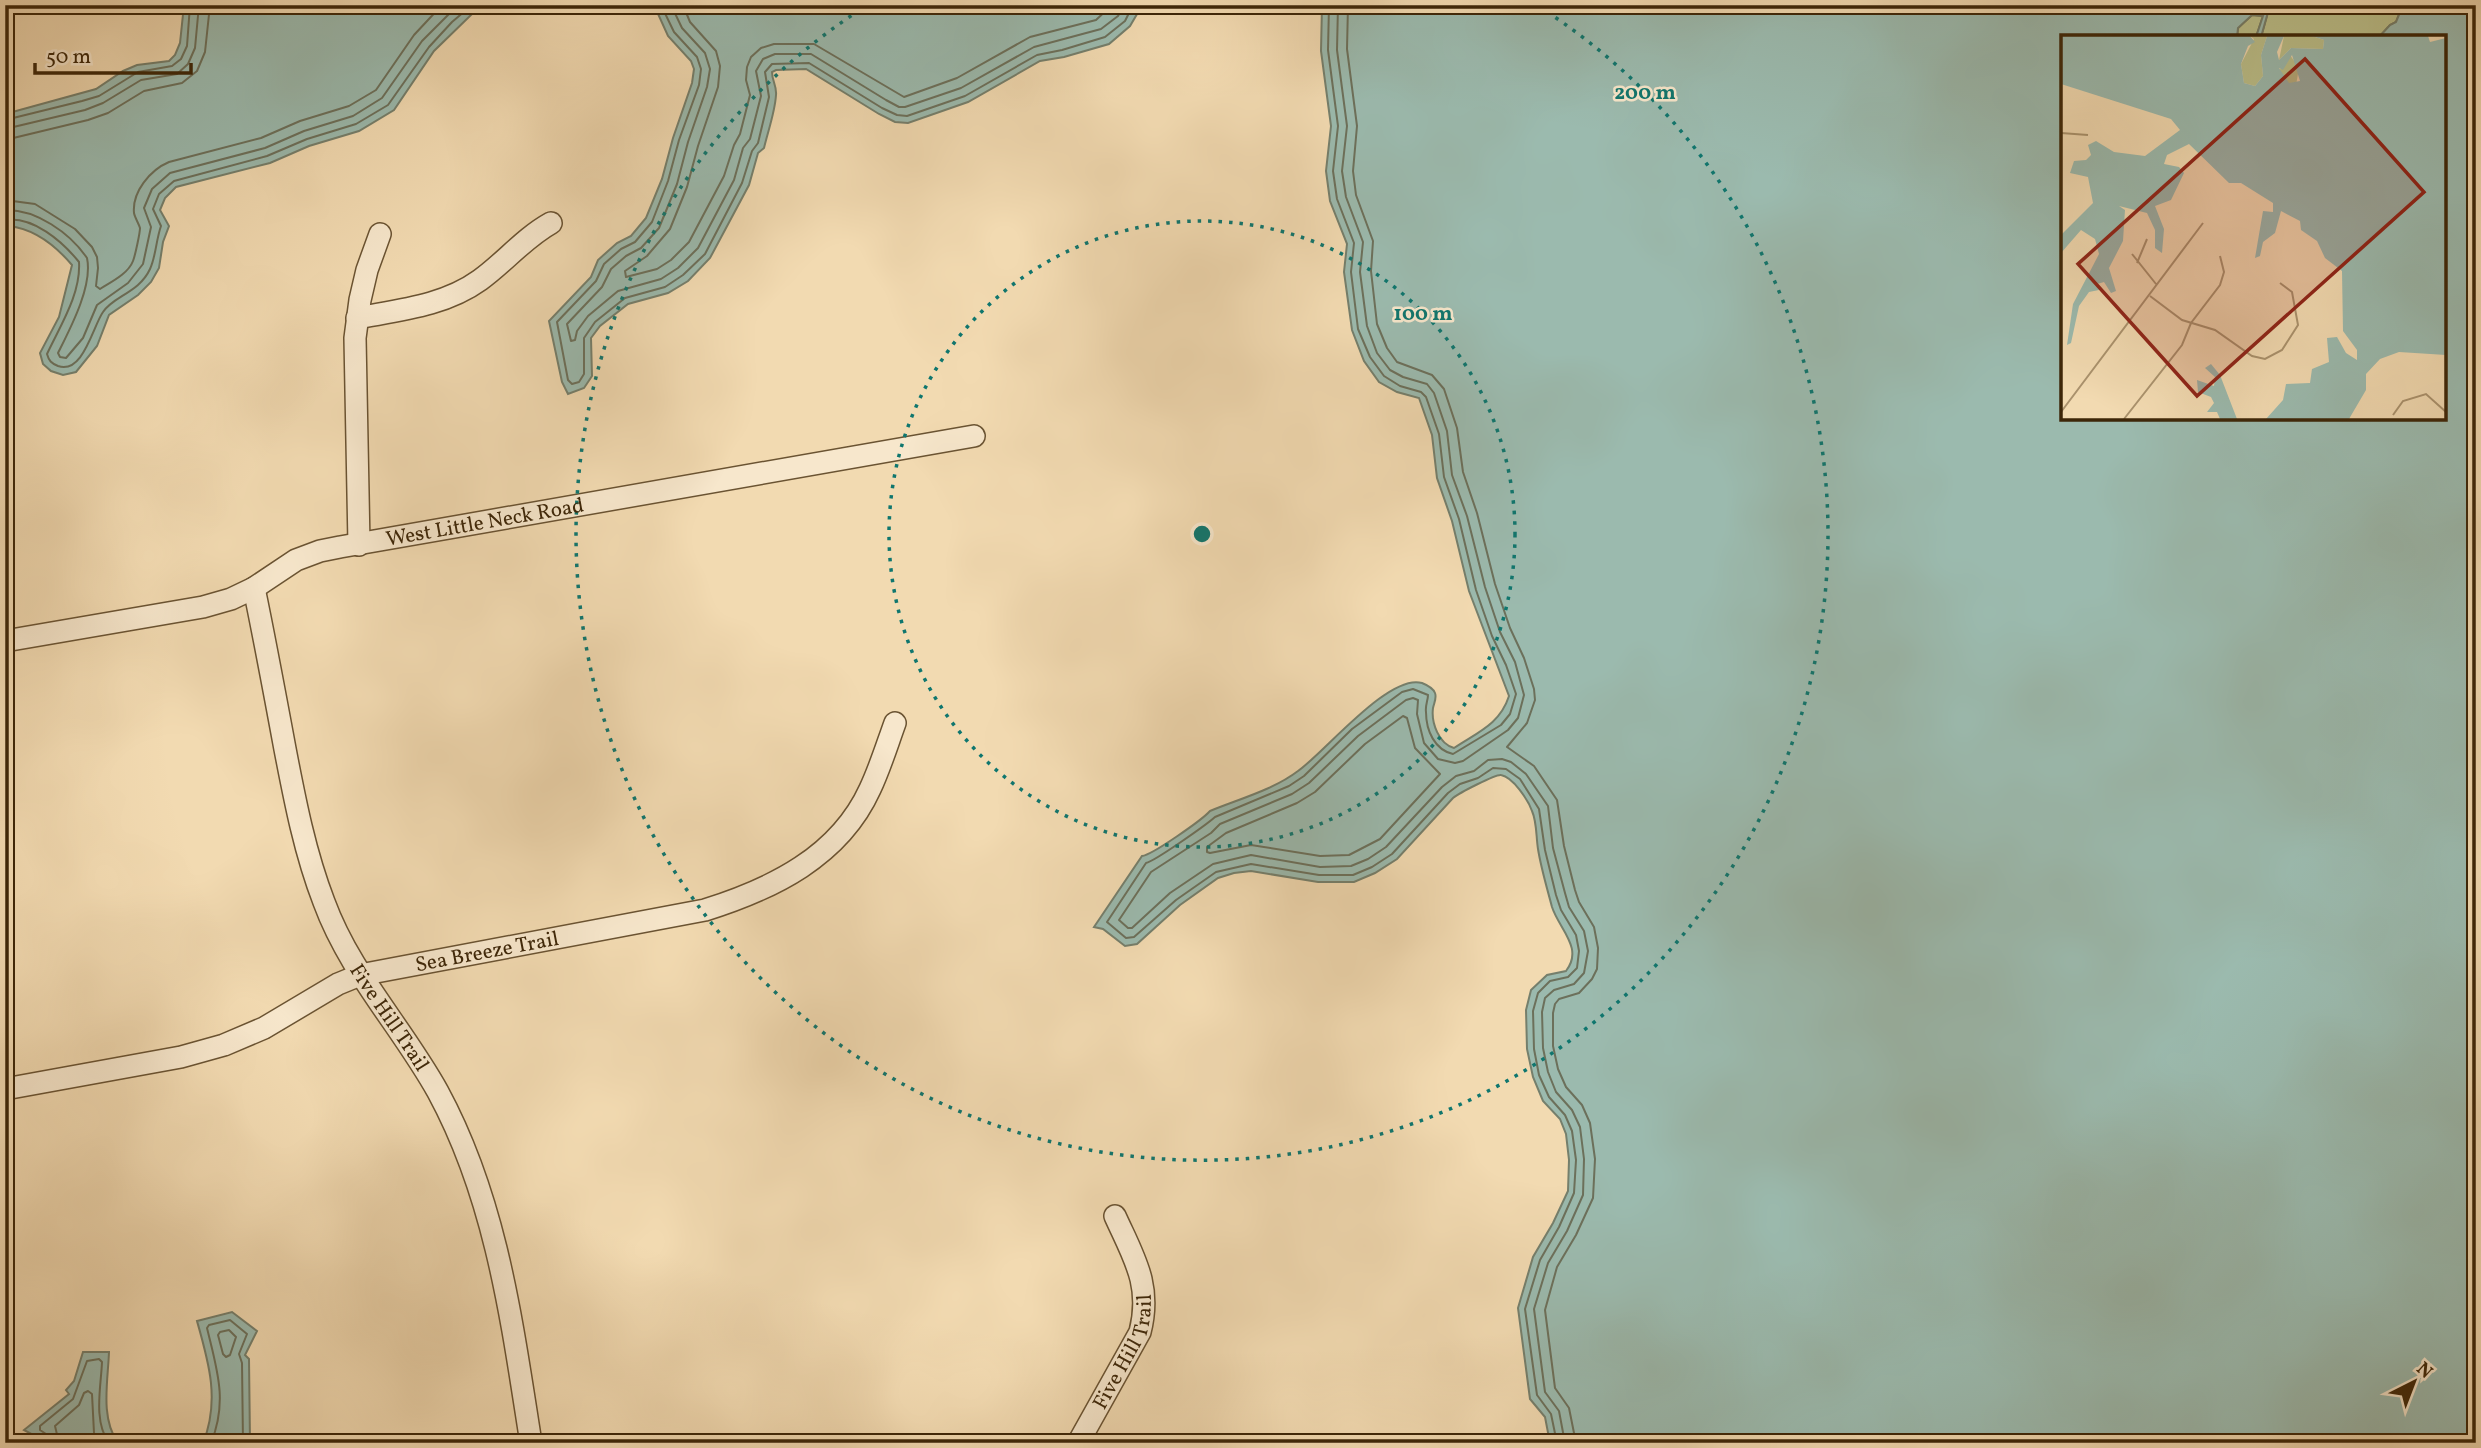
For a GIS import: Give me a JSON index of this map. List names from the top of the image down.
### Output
{
  "streets": {
    "street": ["West Little Neck Road", "Sea Breeze Trail", "Five Hill Trail"]
  },
  "crossings": [
    ["West Little Neck Road", "Five Hill Trail"],
    ["Sea Breeze Trail", "Five Hill Trail"]
  ],
  "scale_bar": "50 m",
  "north": "top right",
  "rings": ["200 m", "100 m"]
}
